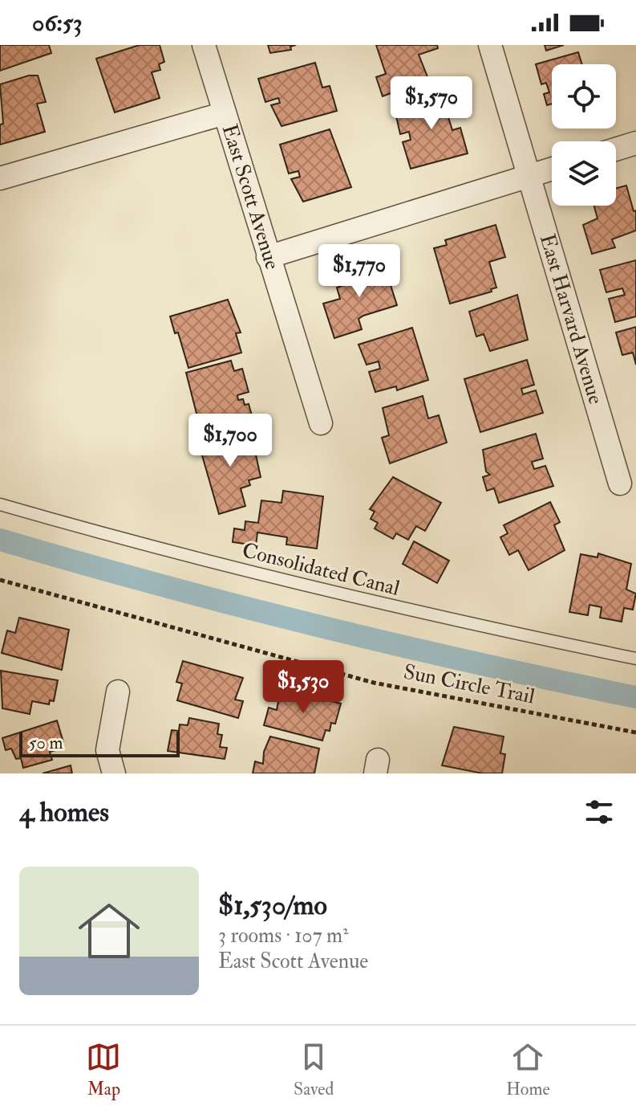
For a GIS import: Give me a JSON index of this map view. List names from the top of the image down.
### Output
{
  "streets": {
    "street": ["East Scott Avenue", "East Harvard Avenue"],
    "lane": ["Consolidated Canal"],
    "path": ["Sun Circle Trail"]
  },
  "scale_bar": "50 m",
  "page": {
    "status": "06:53",
    "price": [
      "$1,570",
      "$1,770",
      "$1,700",
      "$1,530"
    ],
    "scale": "50 m",
    "heading": "4 homes",
    "list": [
      {
        "name": "$1,530/mo",
        "note": "3 rooms · 107 m² · East Scott Avenue"
      }
    ],
    "tabs": ["Map", "Saved", "Home"]
  }
}
